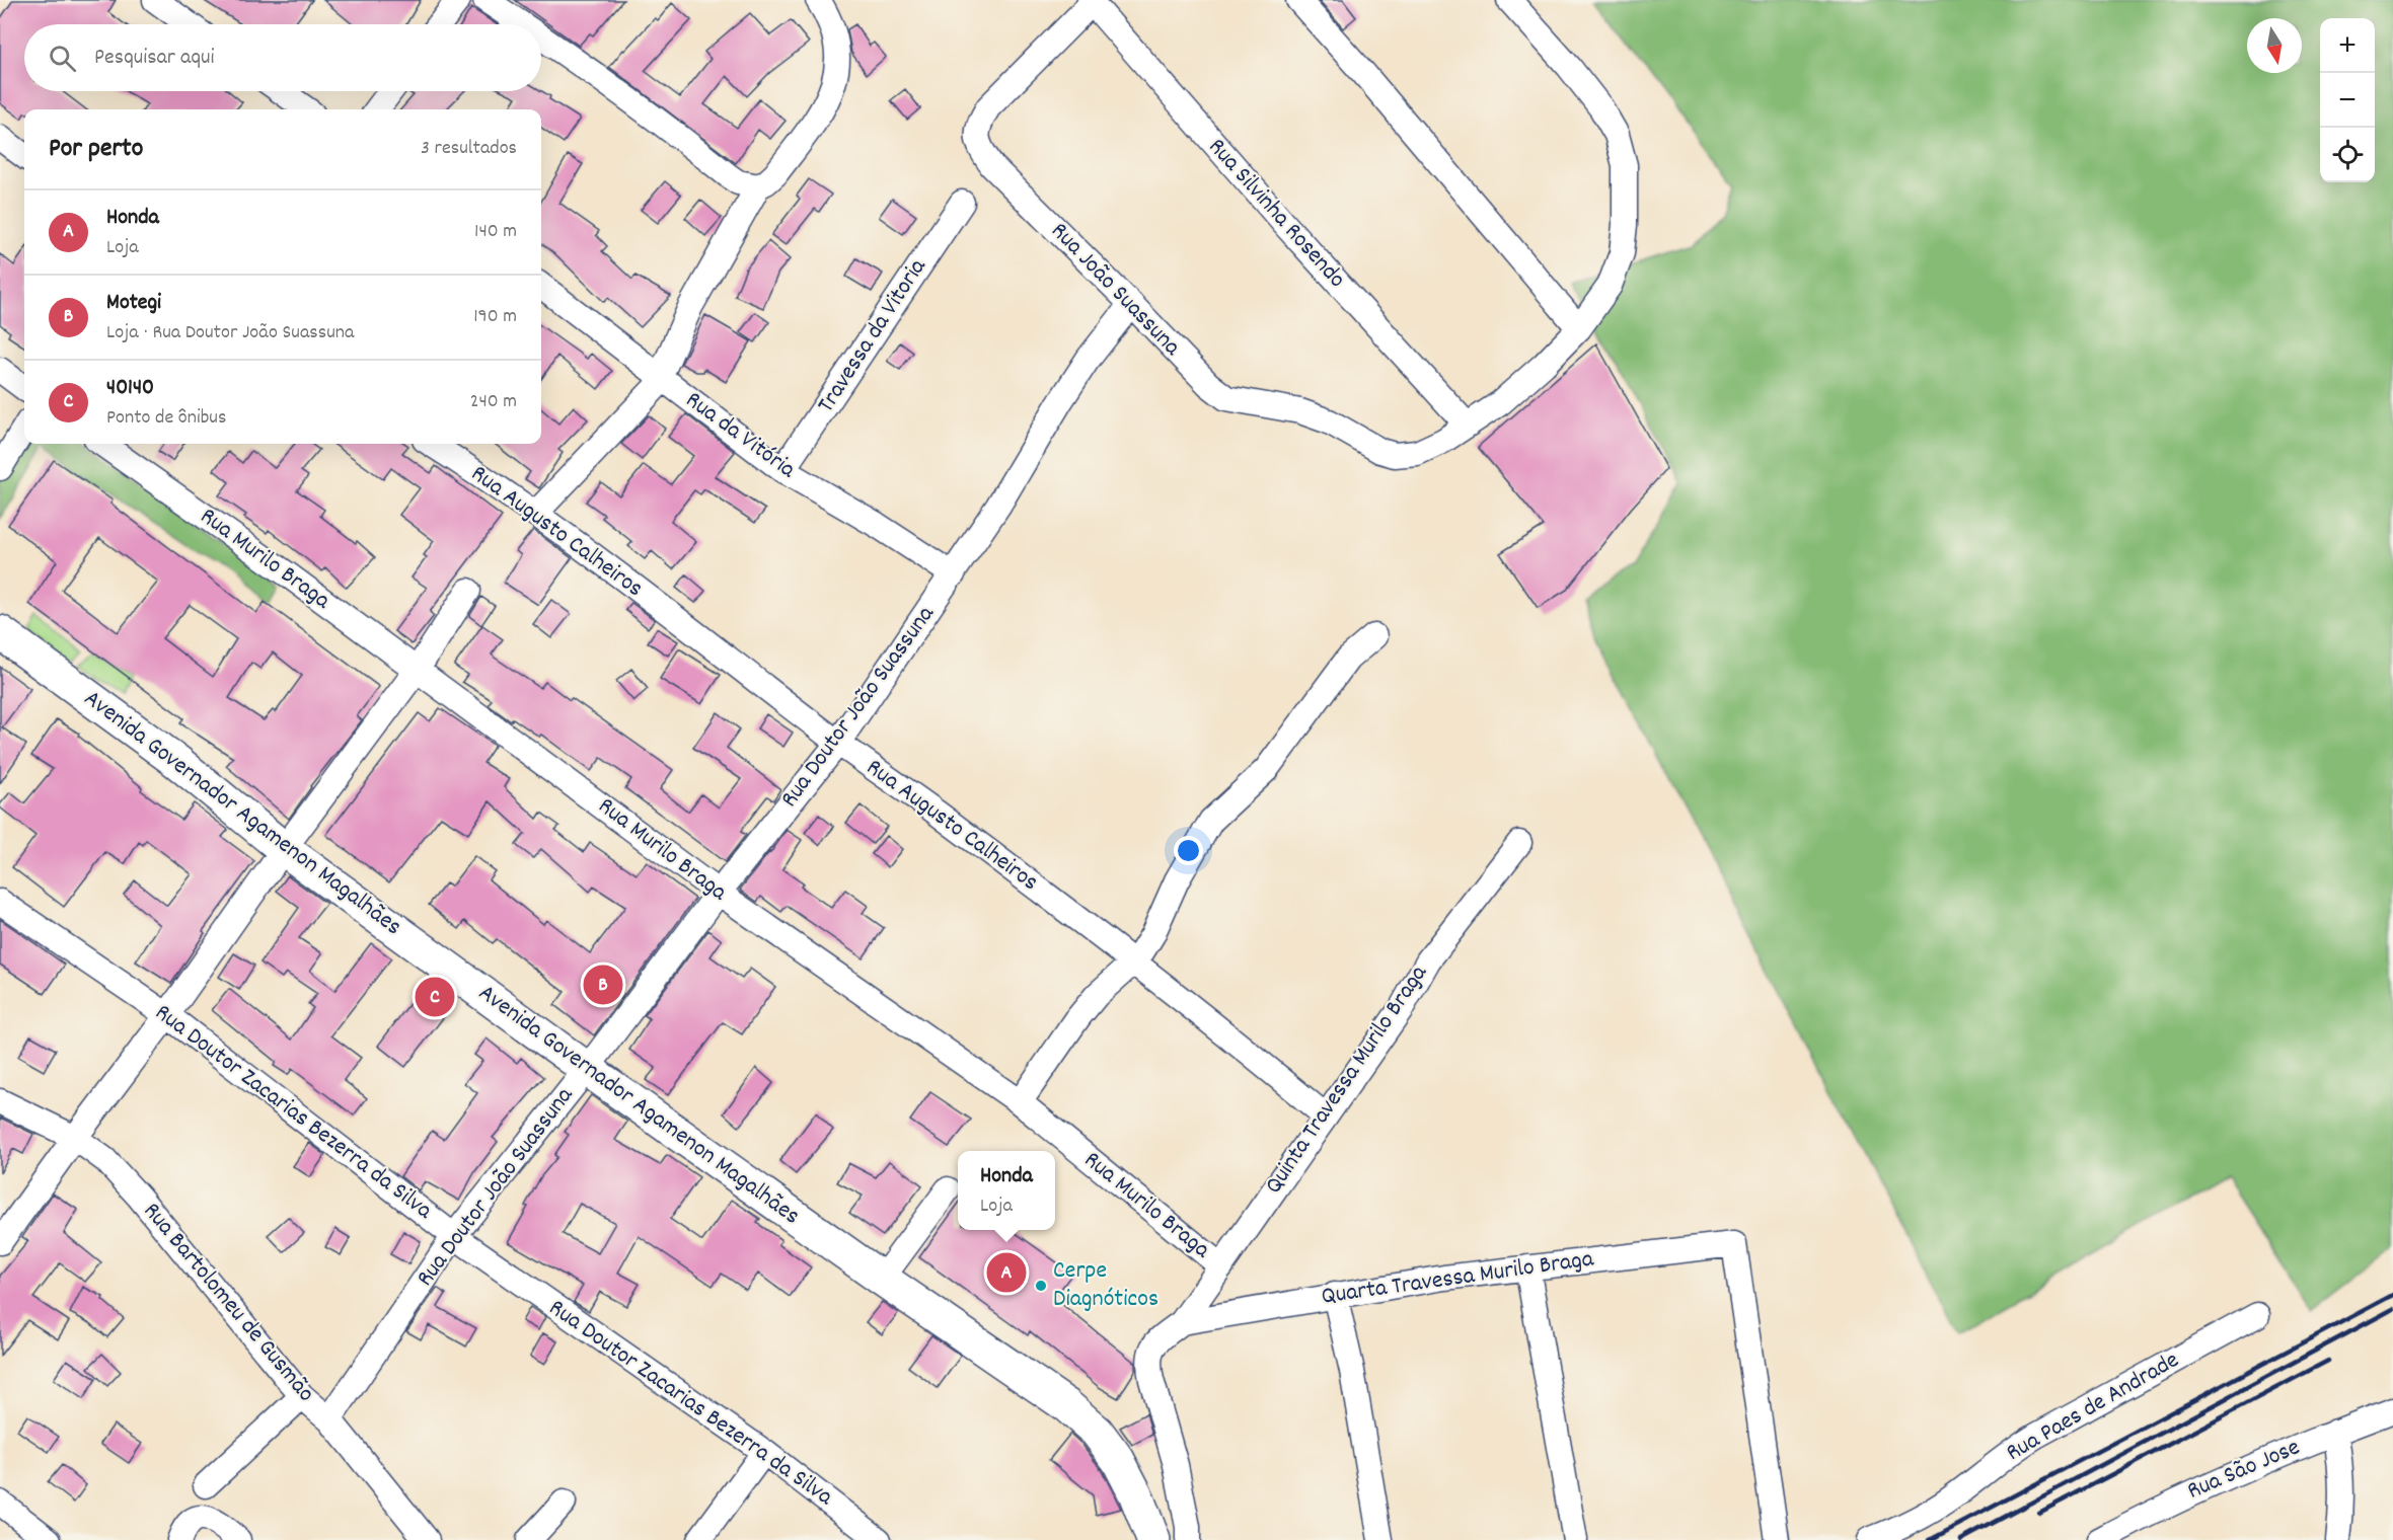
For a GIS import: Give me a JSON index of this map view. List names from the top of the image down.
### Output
{
  "streets": {
    "main road": ["Avenida Governador Agamenon Magalhães"],
    "street": [
      "Rua Silvinha Rosendo",
      "Rua João Suassuna",
      "Travessa da Vitoria",
      "Rua da Vitória",
      "Rua Augusto Calheiros",
      "Rua Murilo Braga",
      "Rua Doutor João Suassuna",
      "Quinta Travessa Murilo Braga",
      "Rua Doutor Zacarias Bezerra da Silva",
      "Quarta Travessa Murilo Braga",
      "Rua Bartolomeu de Gusmão",
      "Rua Paes de Andrade",
      "Rua São Jose"
    ]
  },
  "crossings": [
    ["Rua Silvinha Rosendo", "Rua João Suassuna"],
    ["Rua João Suassuna", "Rua Doutor João Suassuna"],
    ["Travessa da Vitoria", "Rua da Vitória"],
    ["Rua da Vitória", "Rua Doutor João Suassuna"],
    ["Rua Augusto Calheiros", "Rua Doutor João Suassuna"],
    ["Rua Augusto Calheiros", "Quinta Travessa Murilo Braga"],
    ["Rua Murilo Braga", "Rua Doutor João Suassuna"],
    ["Rua Murilo Braga", "Quinta Travessa Murilo Braga"],
    ["Rua Doutor João Suassuna", "Avenida Governador Agamenon Magalhães"],
    ["Rua Doutor João Suassuna", "Rua Doutor Zacarias Bezerra da Silva"],
    ["Rua Doutor João Suassuna", "Rua Bartolomeu de Gusmão"],
    ["Quinta Travessa Murilo Braga", "Quarta Travessa Murilo Braga"]
  ],
  "places": ["Cerpe Diagnóticos"],
  "north": "bottom",
  "page": {
    "map_buttons": ["+", "−"],
    "search": "Pesquisar aqui",
    "heading": ["Por perto", "3 resultados"],
    "list": [
      {
        "mark": "A",
        "name": "Honda",
        "note": "Loja",
        "value": "140 m"
      },
      {
        "mark": "B",
        "name": "Motegi",
        "note": "Loja · Rua Doutor João Suassuna",
        "value": "190 m"
      },
      {
        "mark": "C",
        "name": "40140",
        "note": "Ponto de ônibus",
        "value": "240 m"
      }
    ],
    "pins": ["B", "C", "A"],
    "popup": ["Honda", "Loja"]
  }
}
